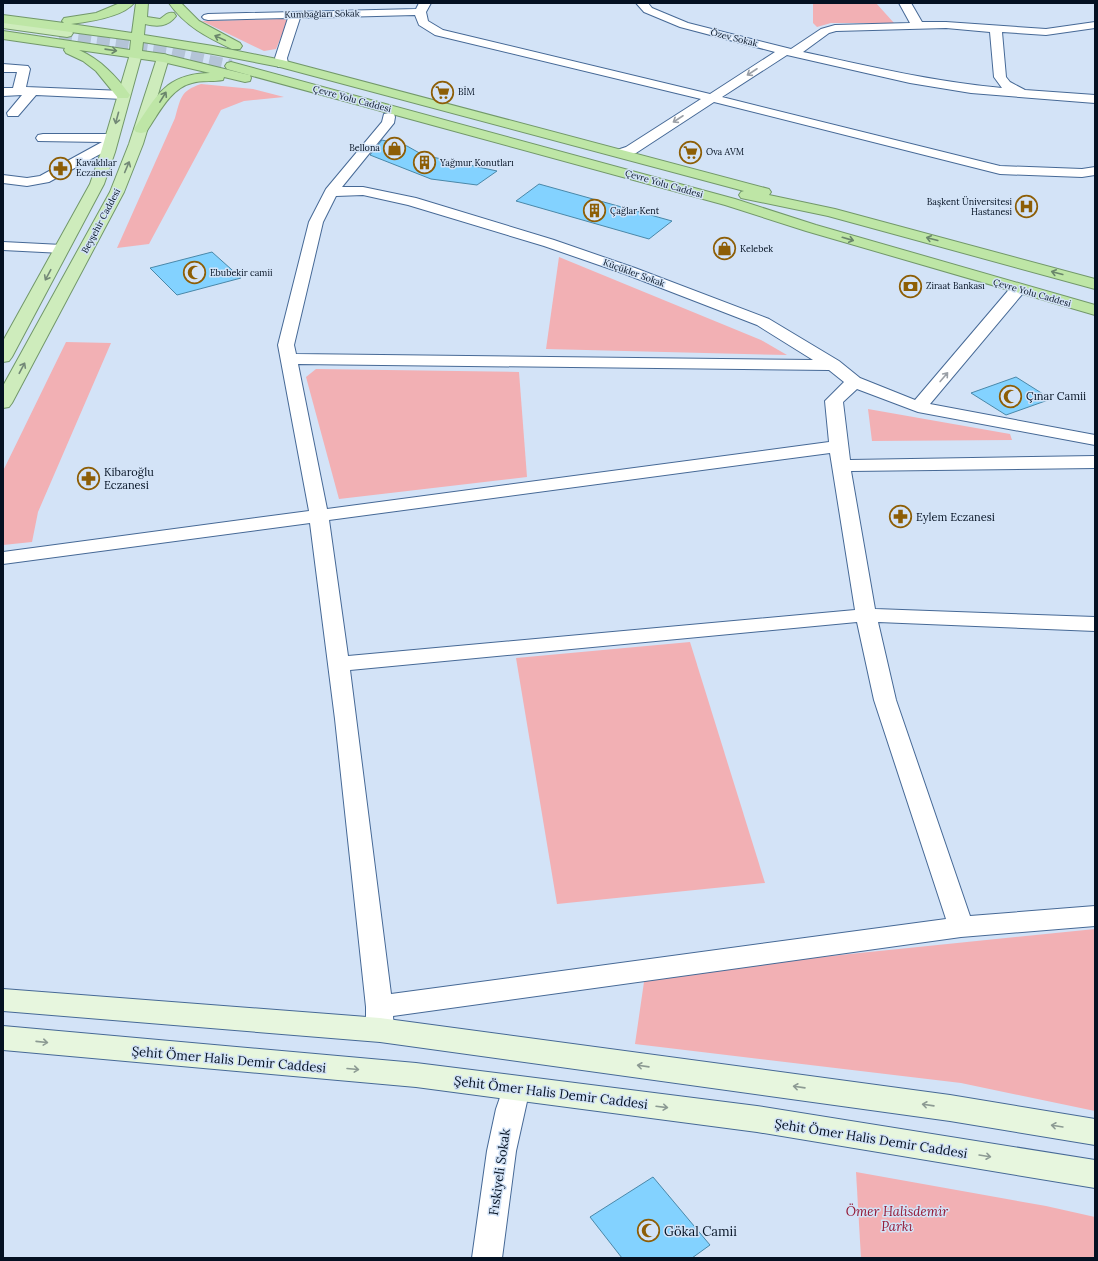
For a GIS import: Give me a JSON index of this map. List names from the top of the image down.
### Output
{
  "streets": {
    "highway": ["Çevre Yolu Caddesi", "Beyşehir Caddesi"],
    "main road": ["Şehit Ömer Halis Demir Caddesi"],
    "street": [
      "Kumbağları Sokak",
      "Özev Sokak",
      "Küçükler Sokak",
      "Fıskiyeli Sokak"
    ]
  },
  "crossings": [
    ["Şehit Ömer Halis Demir Caddesi", "Fıskiyeli Sokak"]
  ],
  "parks": ["Ömer Halisdemir Parkı"],
  "places": {
    "supermarket": ["BİM", "Ova AVM"],
    "shop": ["Bellona", "Kelebek"],
    "building": ["Yağmur Konutları", "Çağlar Kent"],
    "pharmacy": ["Kavaklılar Eczanesi", "Kibaroğlu Eczanesi", "Eylem Eczanesi"],
    "hospital": ["Başkent Üniversitesi Hastanesi"],
    "mosque": ["Ebubekir camii", "Çınar Camii", "Gökal Camii"],
    "bank": ["Ziraat Bankası"]
  }
}
